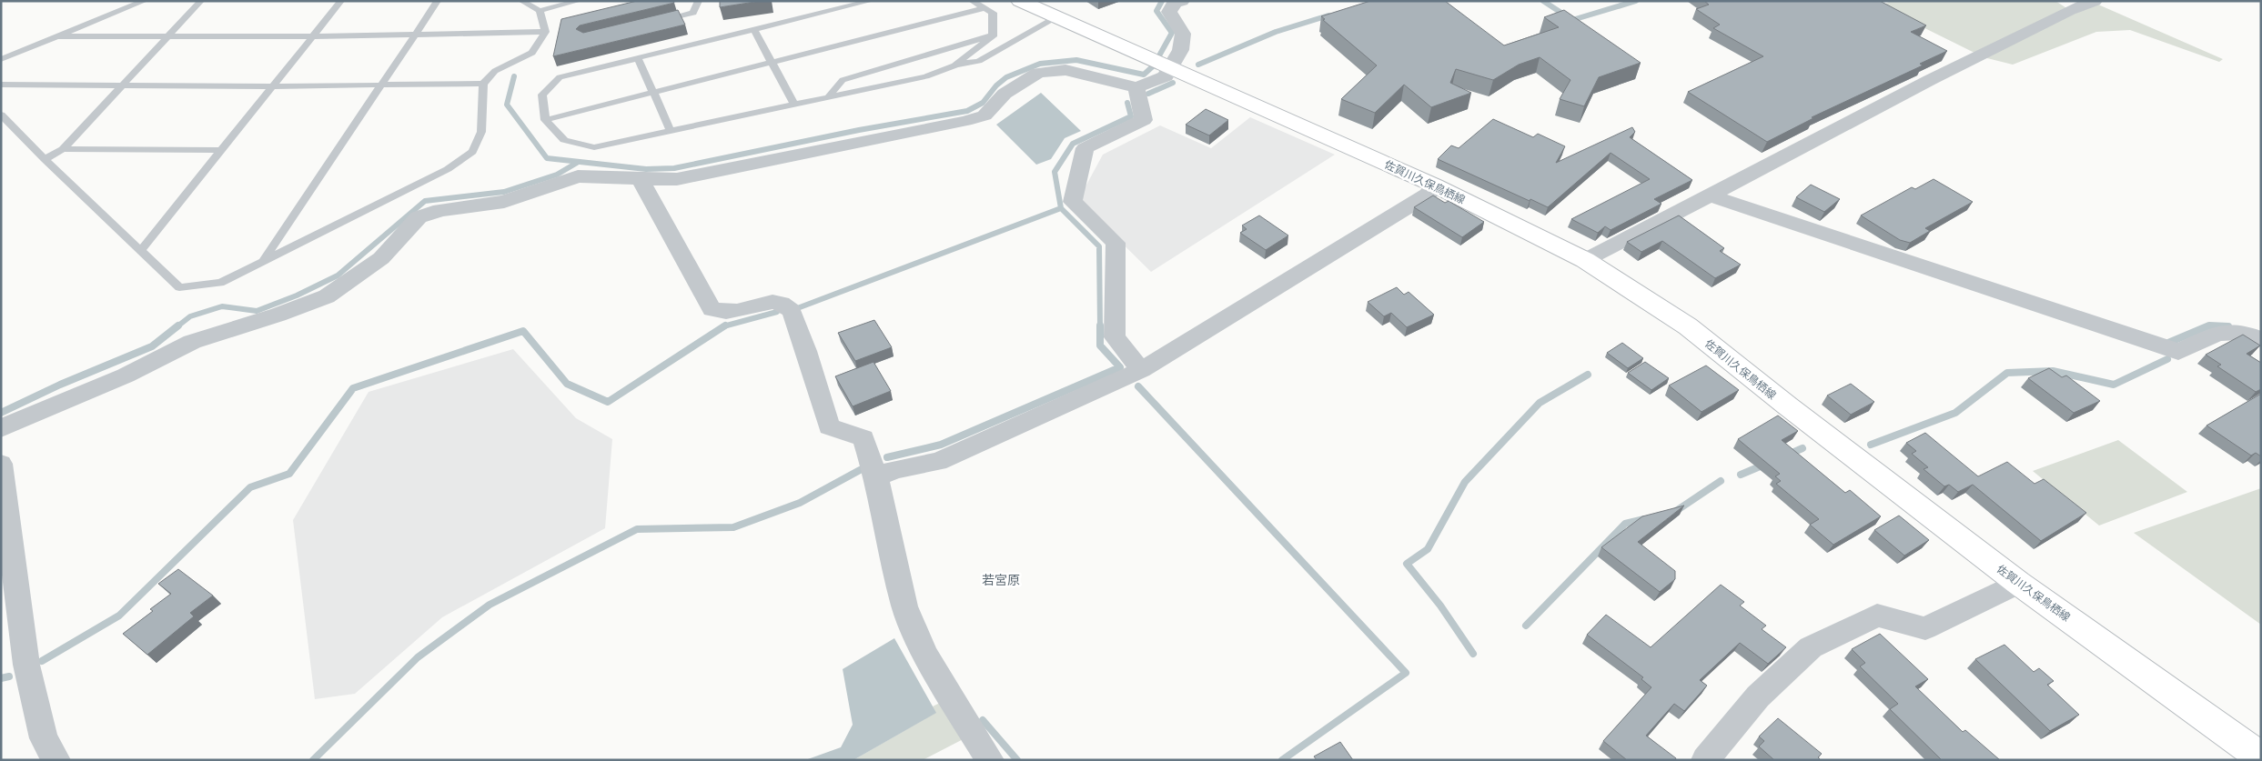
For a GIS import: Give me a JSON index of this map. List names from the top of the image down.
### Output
{
  "streets": {
    "main road": ["佐賀川久保鳥栖線"]
  },
  "districts": ["若宮原"]
}
